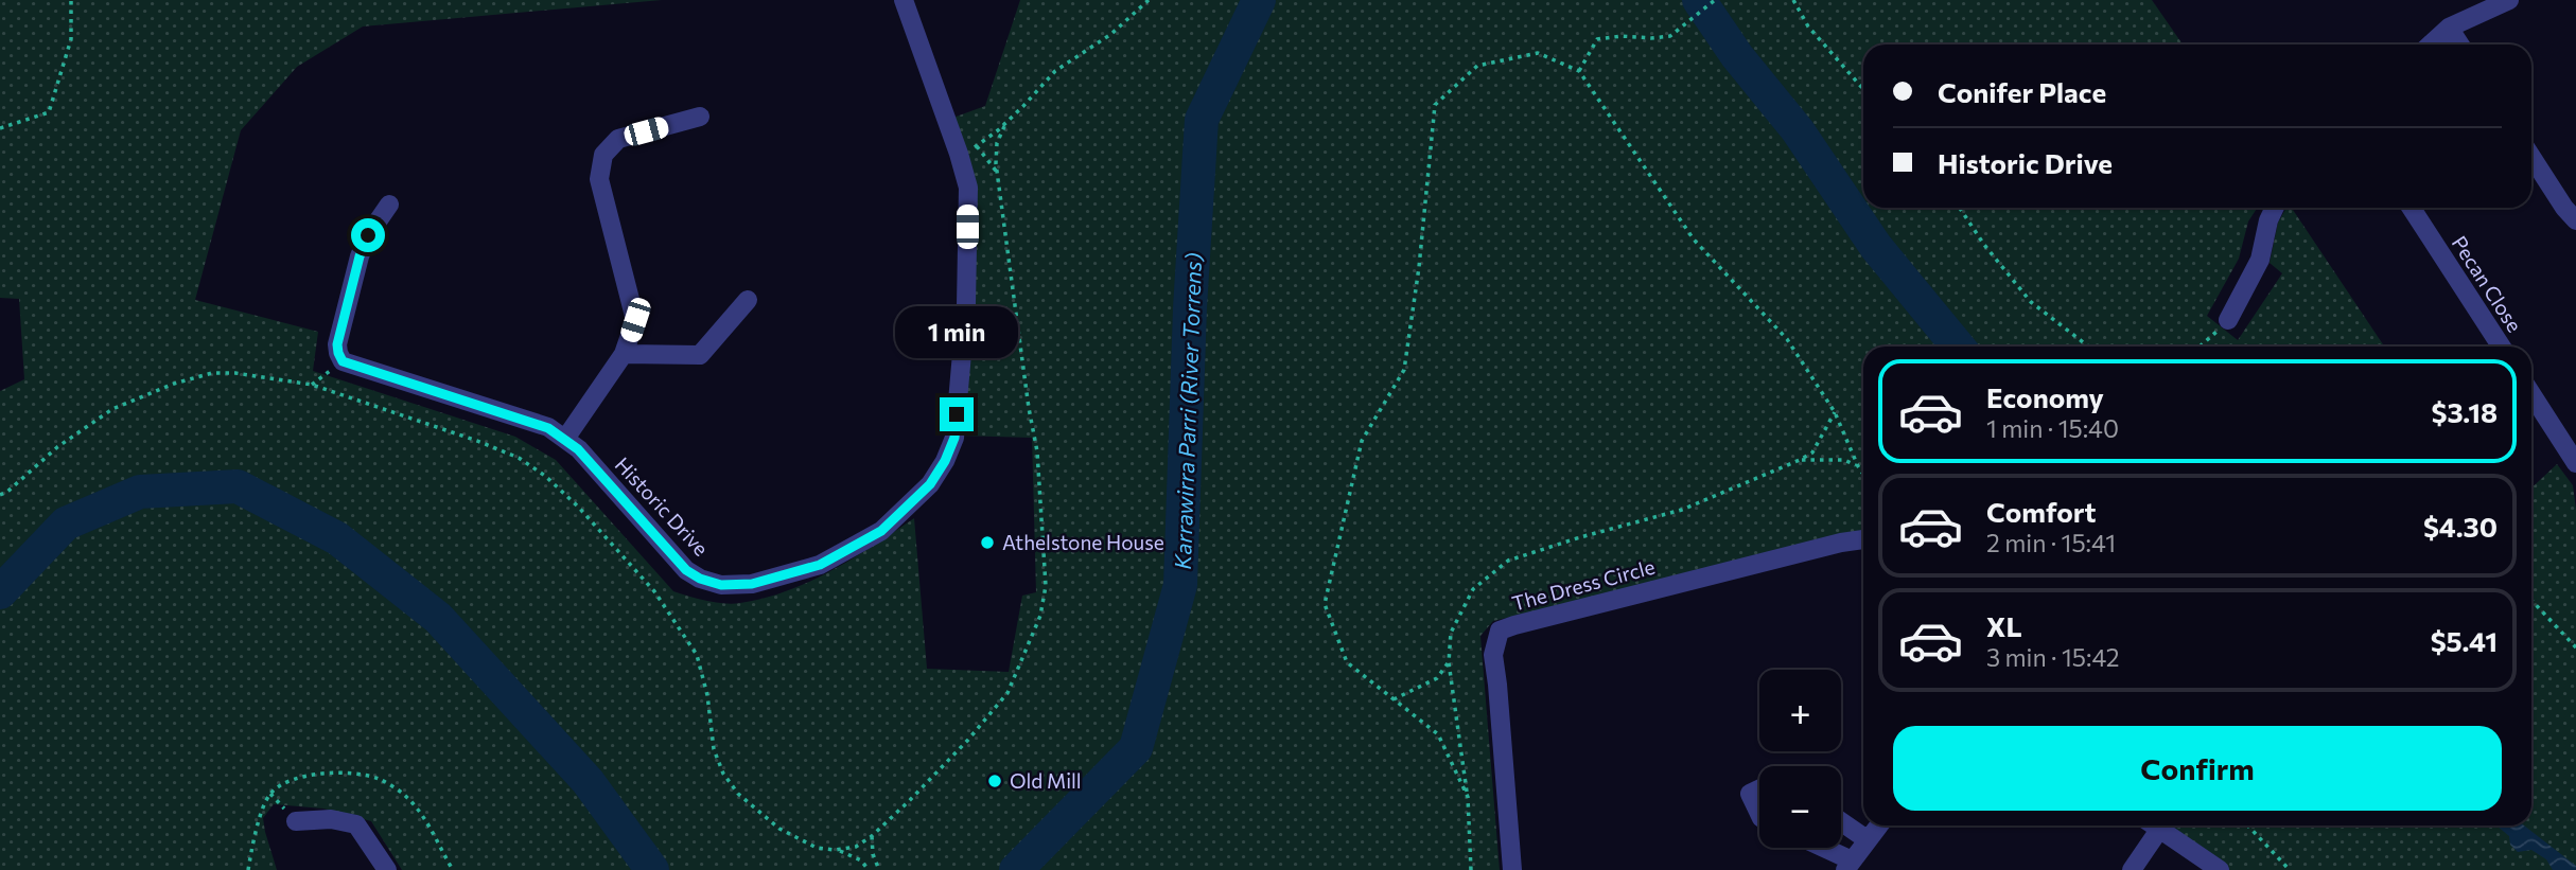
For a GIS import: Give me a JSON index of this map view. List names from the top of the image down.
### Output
{
  "streets": {
    "street": ["Pecan Close", "Historic Drive", "The Dress Circle"]
  },
  "water": ["Karrawirra Parri (River Torrens)"],
  "places": ["Athelstone House", "Old Mill"],
  "page": {
    "banner": ["Conifer Place", "Historic Drive"],
    "bubble": "1 min",
    "list": [
      {
        "name": "Economy",
        "note": "1 min · 15:40",
        "value": "$3.18"
      },
      {
        "name": "Comfort",
        "note": "2 min · 15:41",
        "value": "$4.30"
      },
      {
        "name": "XL",
        "note": "3 min · 15:42",
        "value": "$5.41"
      }
    ],
    "map_buttons": ["+", "−"],
    "buttons": "Confirm"
  }
}
